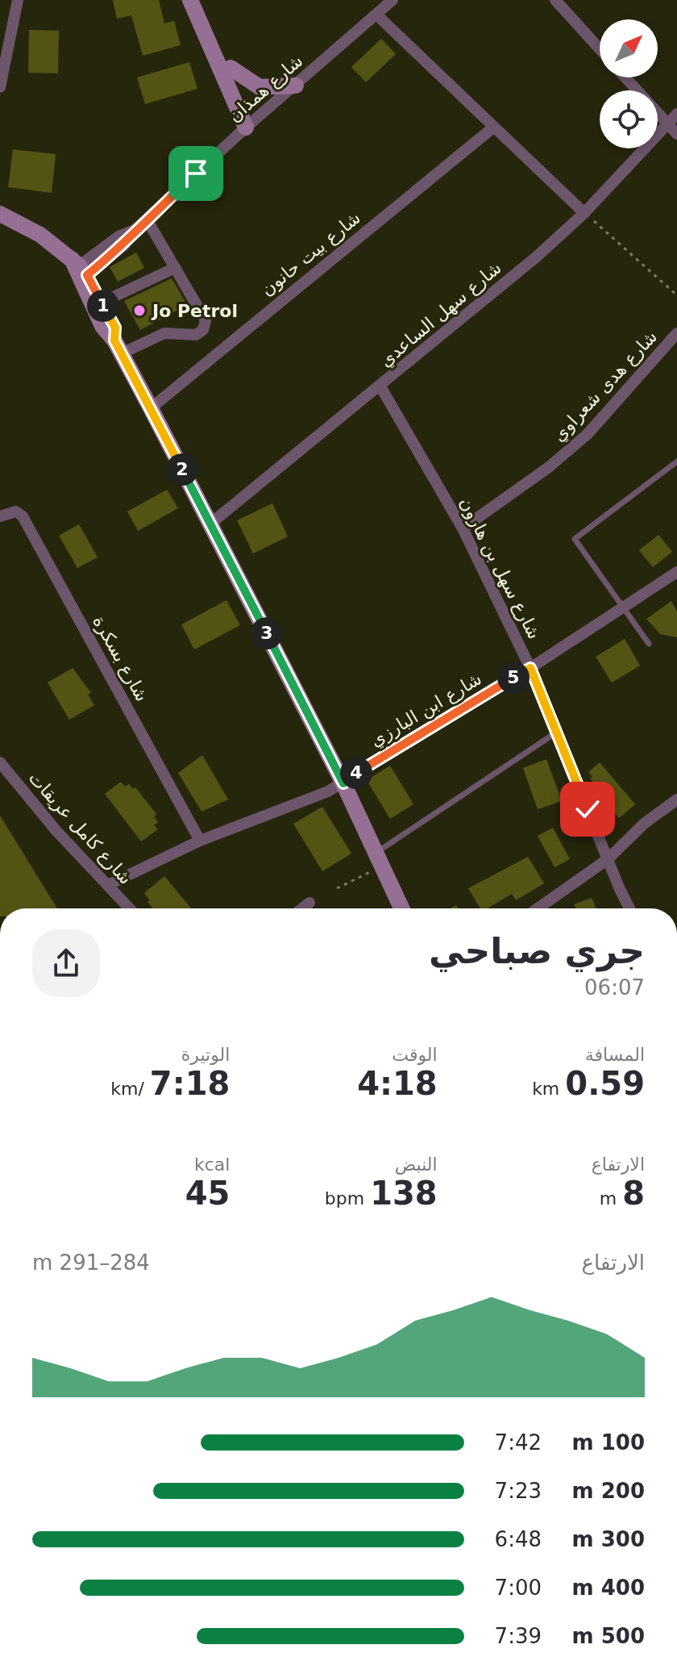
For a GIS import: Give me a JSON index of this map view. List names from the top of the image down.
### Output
{
  "streets": {
    "street": [
      "شارع همذان",
      "شارع بيت حانون",
      "شارع سهل الساعدي",
      "شارع هدى شعراوي",
      "شارع سهل بن هارون",
      "شارع بسكرة",
      "شارع ابن البارزي",
      "شارع كامل عريقات"
    ]
  },
  "crossings": [
    ["شارع سهل الساعدي", "شارع سهل بن هارون"],
    ["شارع هدى شعراوي", "شارع سهل بن هارون"],
    ["شارع سهل بن هارون", "شارع ابن البارزي"],
    ["شارع بسكرة", "شارع ابن البارزي"],
    ["شارع ابن البارزي", "شارع كامل عريقات"]
  ],
  "places": ["Jo Petrol"],
  "north": "top right",
  "page": {
    "pins": [
      "1",
      "2",
      "3",
      "5",
      "4"
    ],
    "heading": ["جري صباحي", "06:07"],
    "stats": [
      ["المسافة", "0.59 km"],
      ["الوقت", "4:18"],
      ["الوتيرة", "7:18 /km"],
      ["الارتفاع", "8 m"],
      ["النبض", "138 bpm"],
      ["kcal", "45"]
    ],
    "chart": ["الارتفاع", "284–291 m"],
    "list": [
      {
        "name": "100 m",
        "note": "7:42"
      },
      {
        "name": "200 m",
        "note": "7:23"
      },
      {
        "name": "300 m",
        "note": "6:48"
      },
      {
        "name": "400 m",
        "note": "7:00"
      },
      {
        "name": "500 m",
        "note": "7:39"
      }
    ]
  }
}
